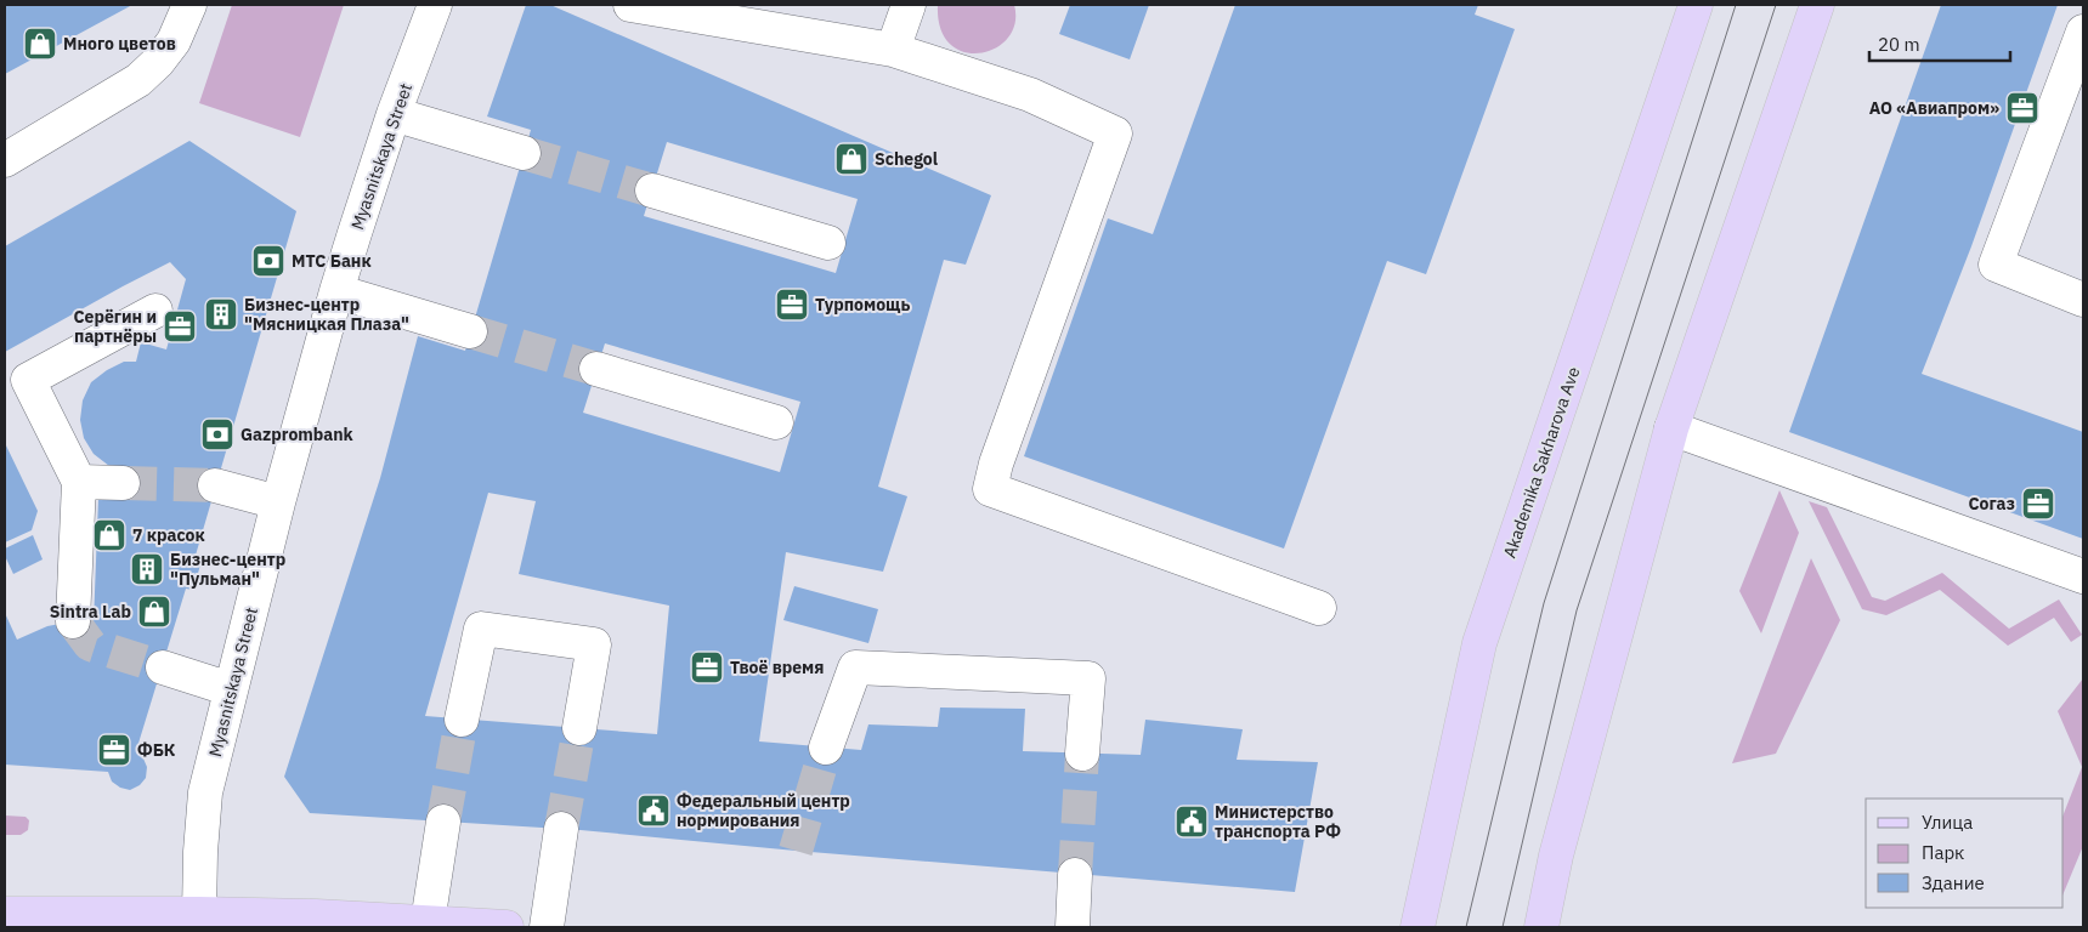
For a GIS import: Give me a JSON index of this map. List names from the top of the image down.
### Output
{
  "streets": {
    "main road": ["Akademika Sakharova Ave"],
    "street": ["Myasnitskaya Street"]
  },
  "places": {
    "shop": [
      "Много цветов",
      "Schegol",
      "7 красок",
      "Sintra Lab"
    ],
    "office": [
      "АО «Авиапром»",
      "Турпомощь",
      "Серёгин и партнёры",
      "Согаз",
      "Твоё время",
      "ФБК"
    ],
    "bank": ["МТС Банк", "Gazprombank"],
    "building": ["Бизнес-центр \"Мясницкая Плаза\"", "Бизнес-центр \"Пульман\""],
    "public building": ["Федеральный центр нормирования", "Министерство транспорта РФ"]
  },
  "legend": ["Улица", "Парк", "Здание"],
  "scale_bar": "20 m"
}
